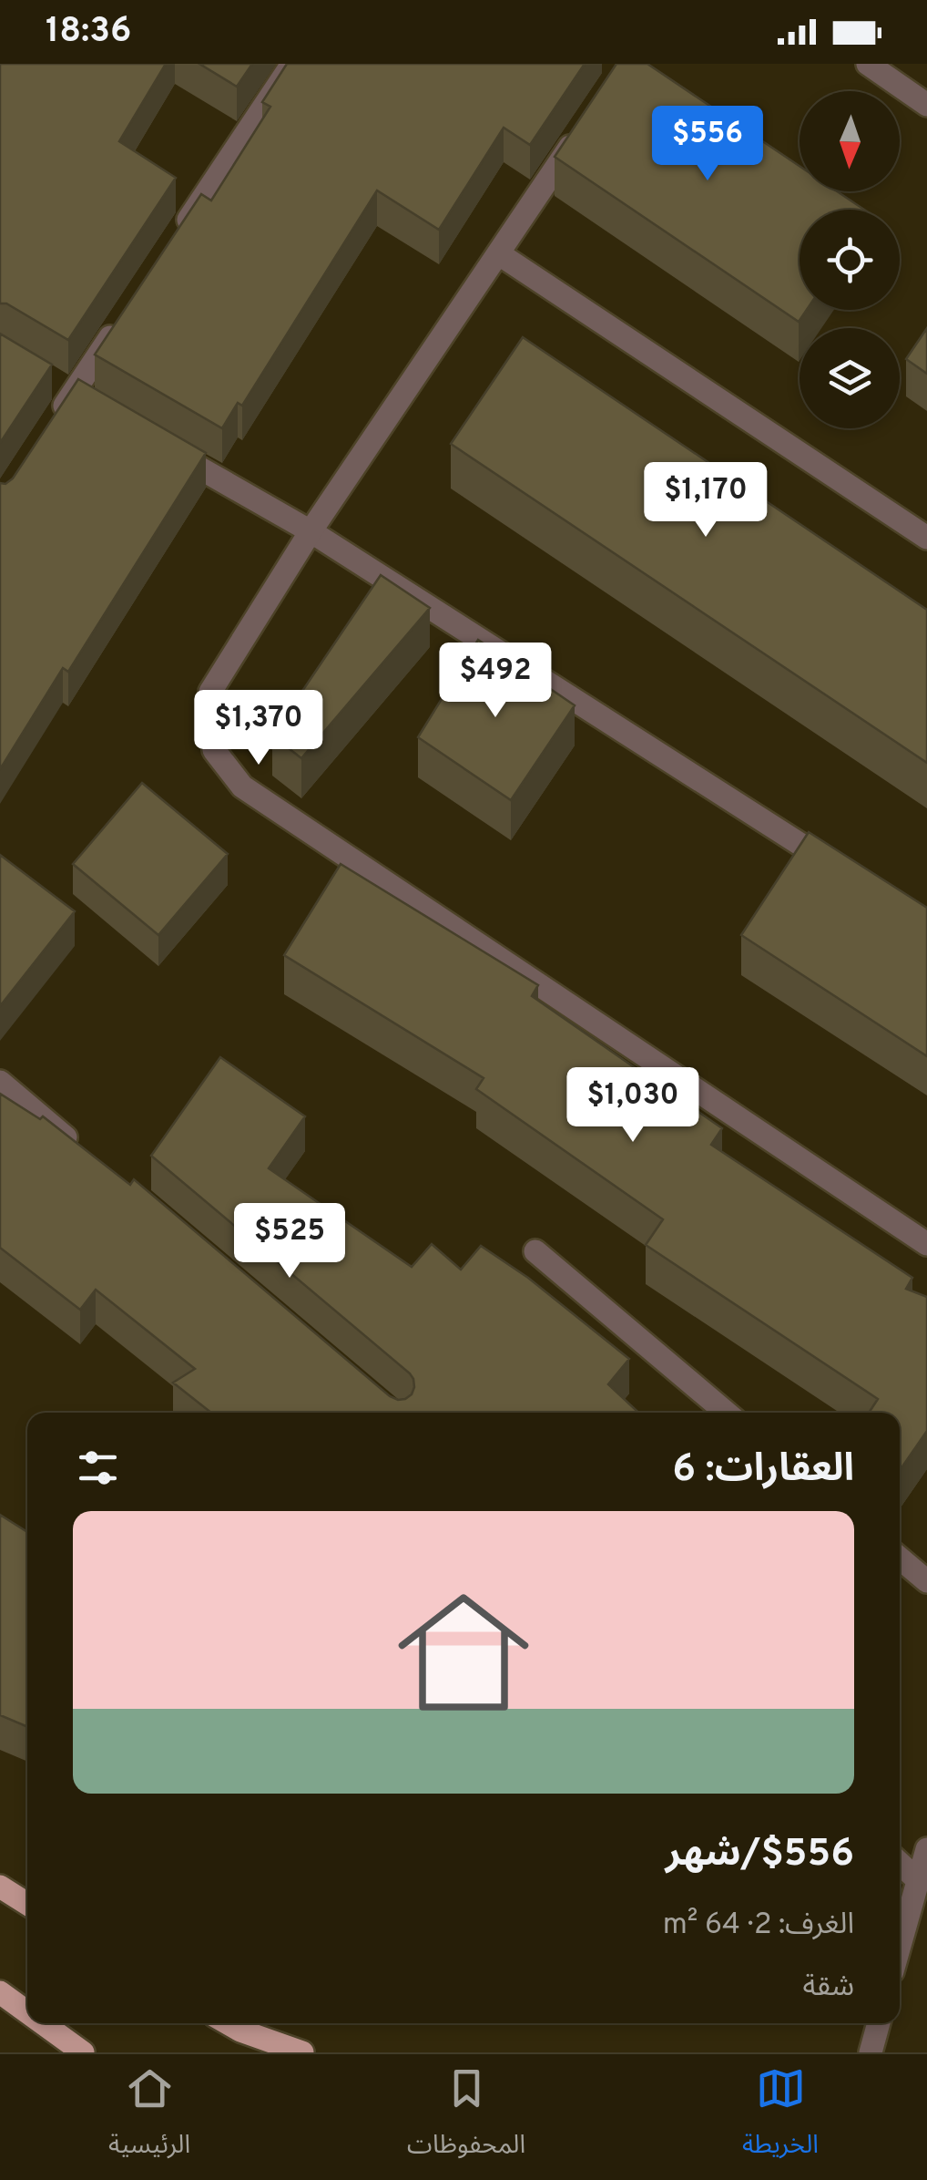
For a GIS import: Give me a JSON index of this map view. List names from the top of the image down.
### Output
{
  "north": "bottom",
  "page": {
    "status": "18:36",
    "price": [
      "$556",
      "$1,170",
      "$492",
      "$1,370",
      "$1,030",
      "$525"
    ],
    "heading": "العقارات: 6",
    "list": [
      {
        "name": "$556/شهر",
        "note": "الغرف: 2 · 64 m² · شقة"
      }
    ],
    "tabs": ["الخريطة", "المحفوظات", "الرئيسية"]
  }
}
